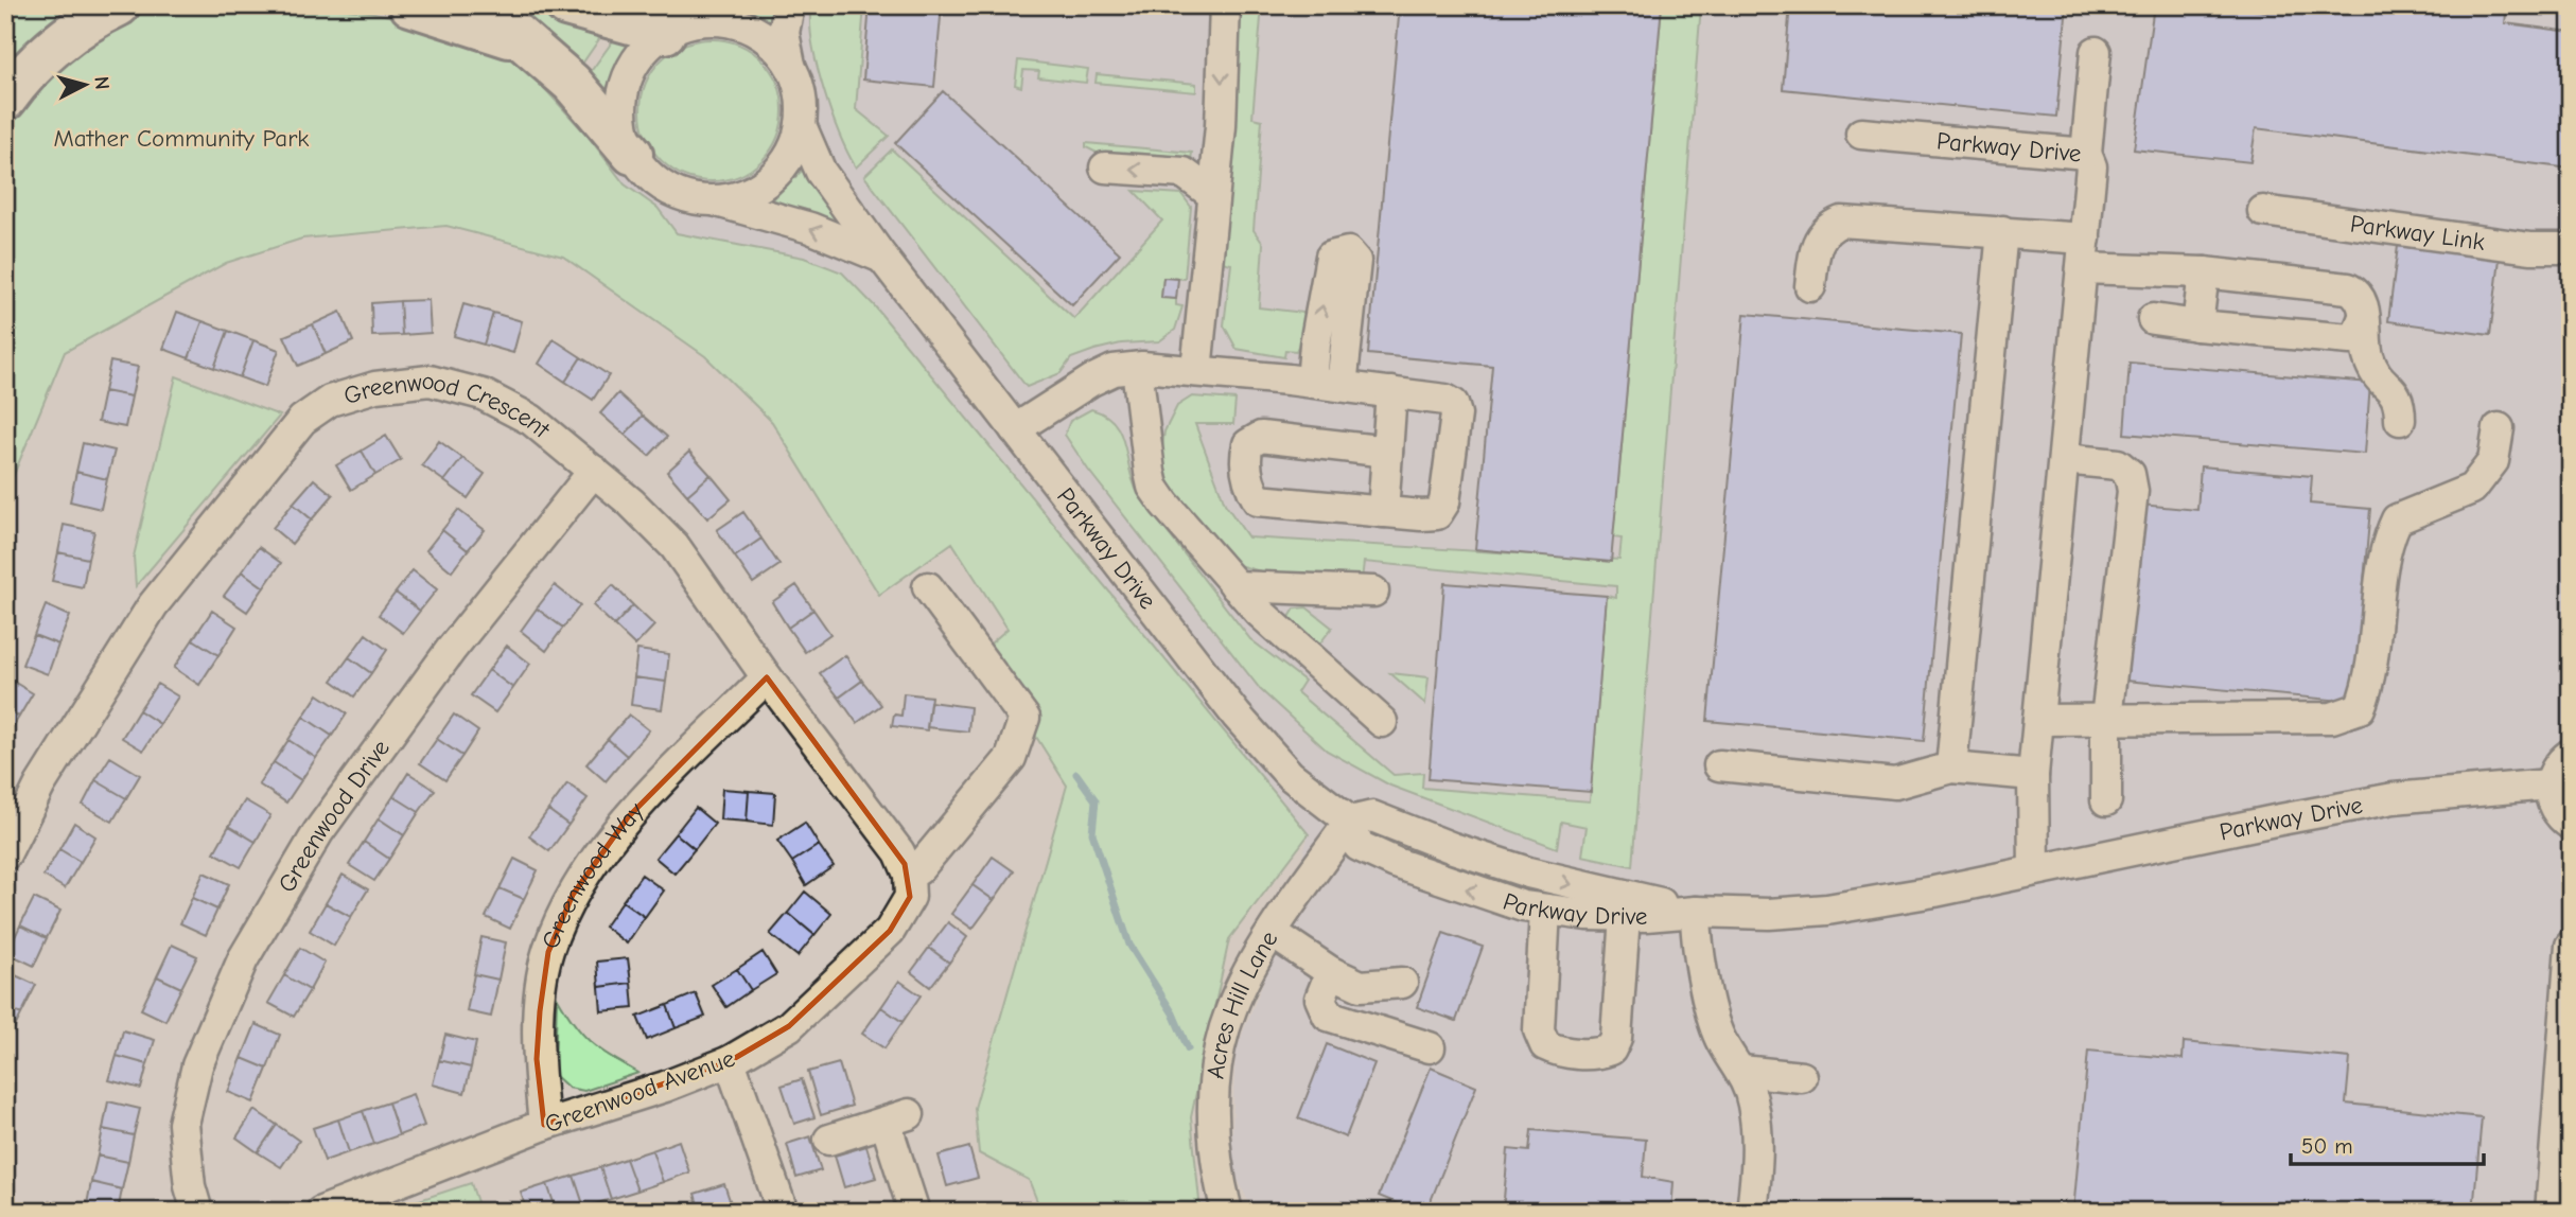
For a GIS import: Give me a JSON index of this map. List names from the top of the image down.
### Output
{
  "streets": {
    "street": [
      "Parkway Drive",
      "Parkway Link",
      "Greenwood Crescent",
      "Greenwood Drive",
      "Greenwood Way",
      "Acres Hill Lane",
      "Greenwood Avenue"
    ]
  },
  "crossings": [
    ["Parkway Drive", "Acres Hill Lane"],
    ["Greenwood Crescent", "Greenwood Drive"],
    ["Greenwood Crescent", "Greenwood Way"],
    ["Greenwood Crescent", "Greenwood Avenue"],
    ["Greenwood Way", "Greenwood Avenue"]
  ],
  "parks": ["Mather Community Park"],
  "scale_bar": "50 m",
  "north": "right"
}
